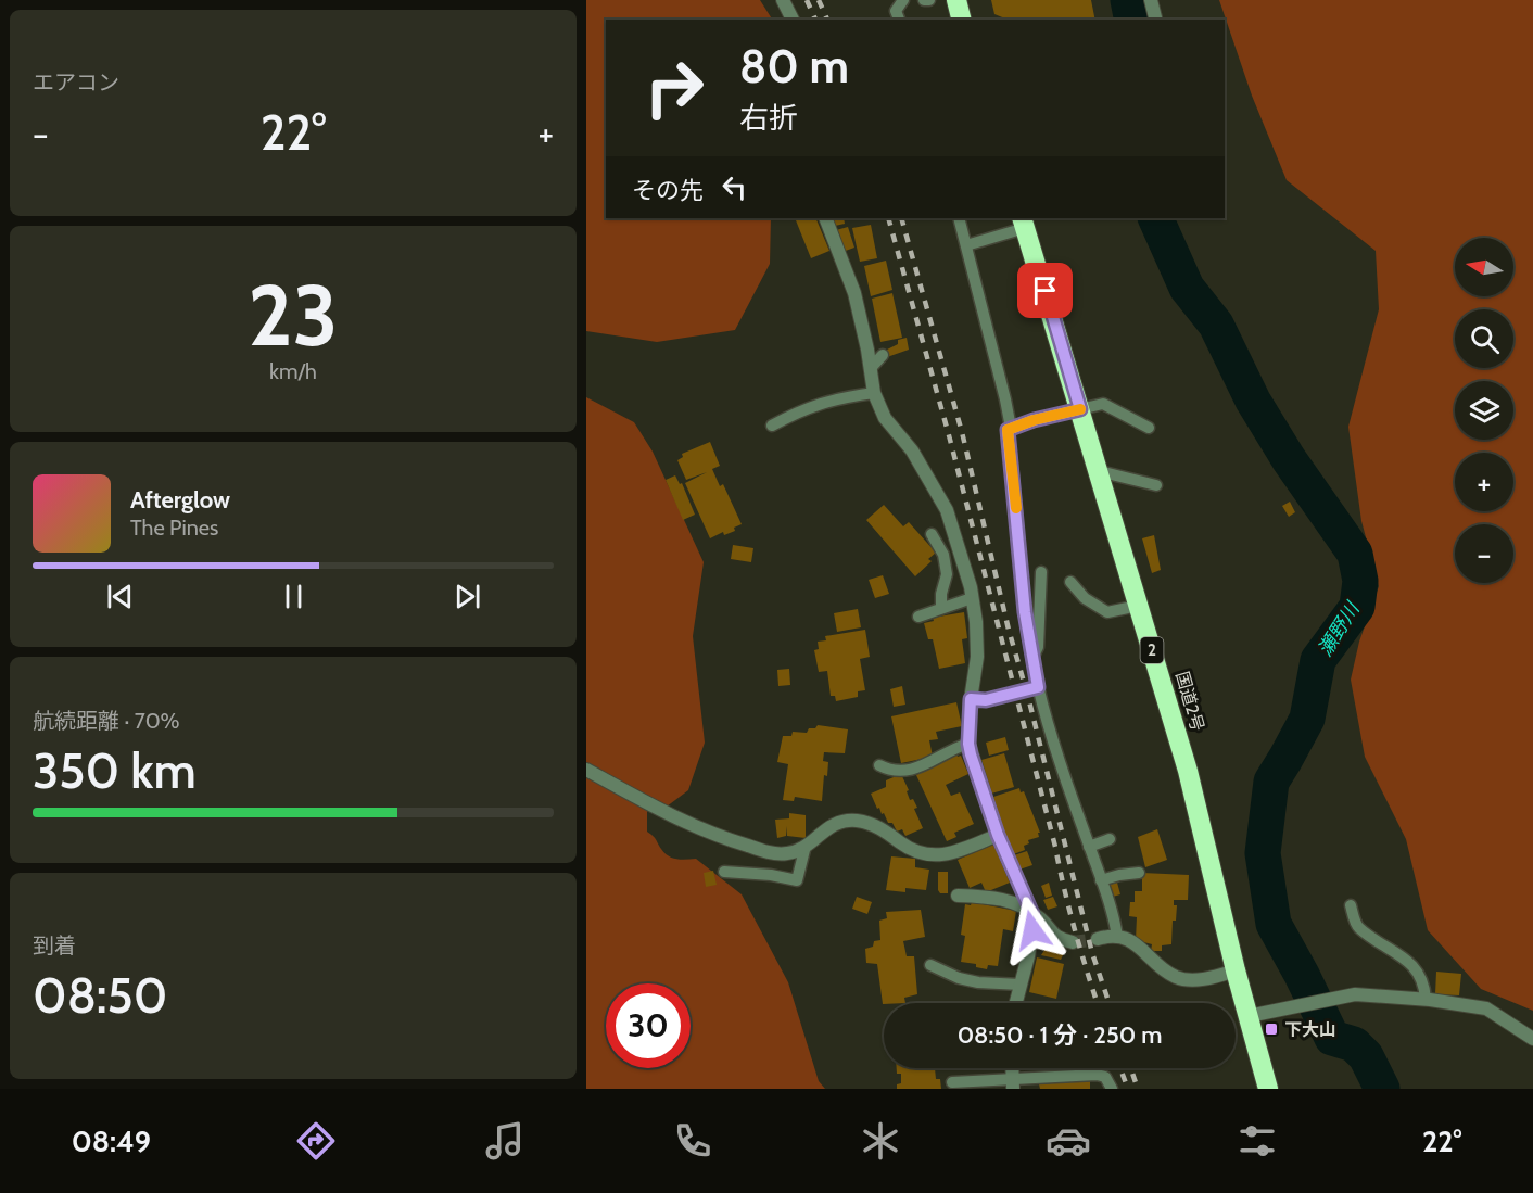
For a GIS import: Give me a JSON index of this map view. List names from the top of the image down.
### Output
{
  "streets": {
    "highway": ["2", "国道2号"]
  },
  "water": ["瀬野川"],
  "places": {
    "transit": ["下大山"]
  },
  "north": "left",
  "page": {
    "tile": [
      "エアコン",
      ["23", "km/h"],
      ["航続距離 · 70%", "350 km"],
      ["到着", "08:50"]
    ],
    "turn": ["80 m", "右折"],
    "heat": ["−", "22°", "+"],
    "then": "その先",
    "map_buttons": ["+", "−"],
    "song": ["Afterglow", "The Pines"],
    "limit": "30",
    "trip": "08:50 · 1 分 · 250 m",
    "tabs": ["08:49", "22°"]
  }
}
